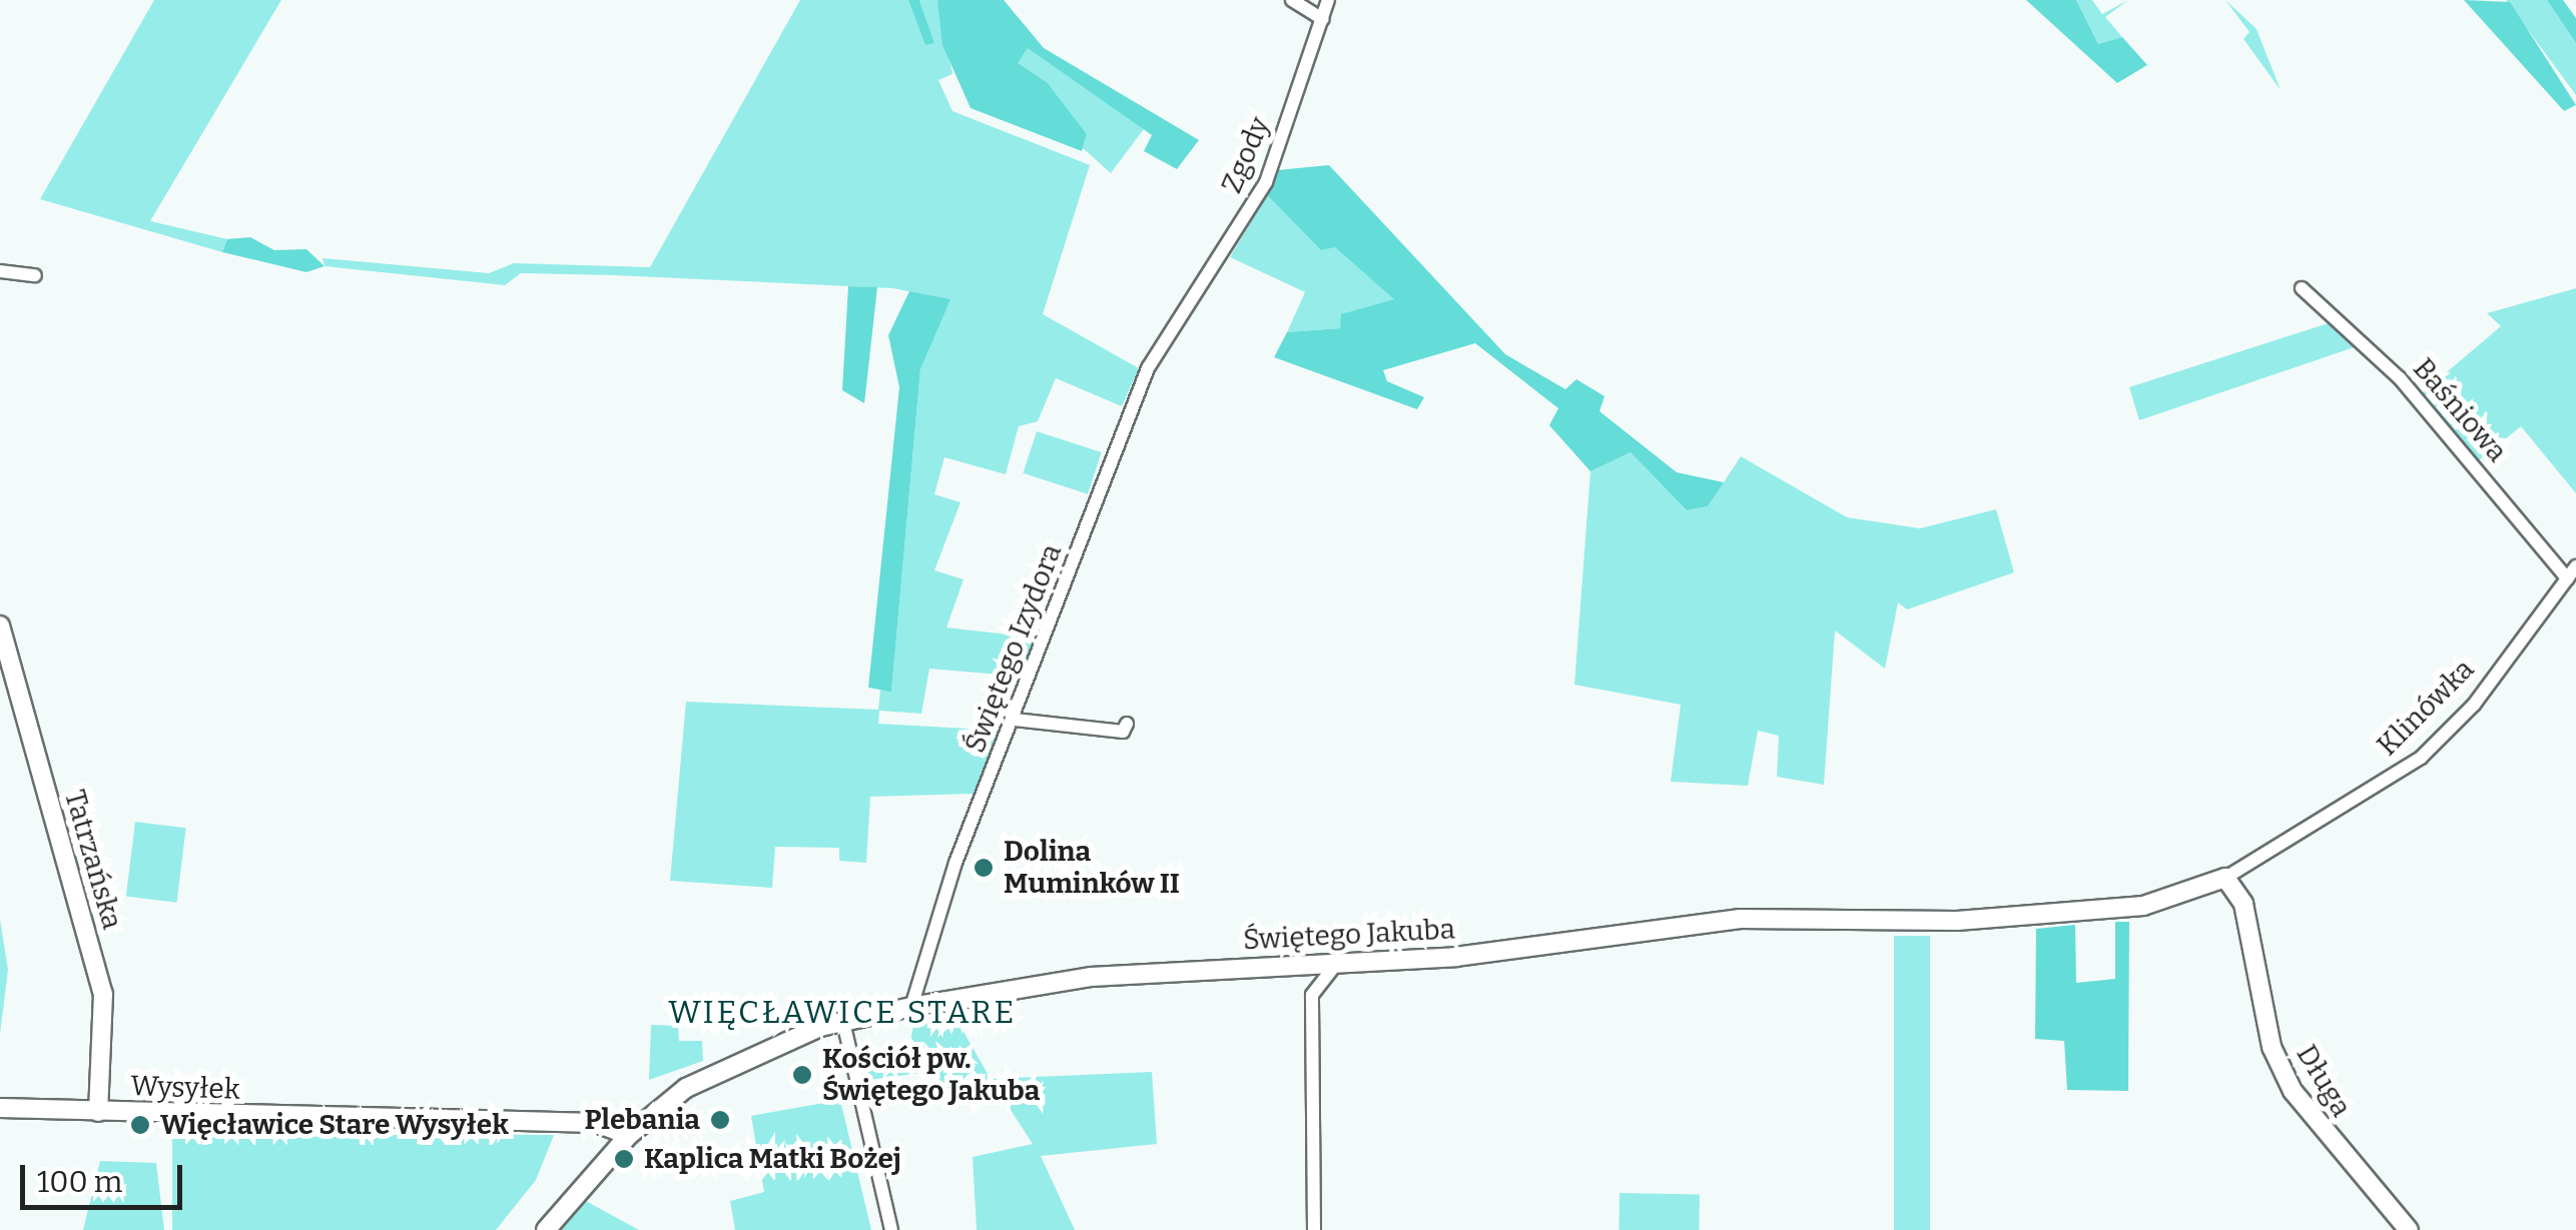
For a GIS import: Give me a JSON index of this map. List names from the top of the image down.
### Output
{
  "streets": {
    "street": [
      "Zgody",
      "Baśniowa",
      "Świętego Izydora",
      "Klinówka",
      "Tatrzańska",
      "Świętego Jakuba",
      "Długa",
      "Wysyłek"
    ]
  },
  "crossings": [
    ["Zgody", "Świętego Izydora"],
    ["Baśniowa", "Klinówka"],
    ["Świętego Izydora", "Świętego Jakuba"],
    ["Klinówka", "Świętego Jakuba"],
    ["Klinówka", "Długa"],
    ["Tatrzańska", "Wysyłek"],
    ["Świętego Jakuba", "Długa"],
    ["Świętego Jakuba", "Wysyłek"]
  ],
  "districts": ["WIĘCŁAWICE STARE"],
  "places": [
    "Dolina Muminków II",
    "Kościół pw. Świętego Jakuba",
    "Plebania",
    "Więcławice Stare Wysyłek",
    "Kaplica Matki Bożej"
  ],
  "scale_bar": "100 m"
}
